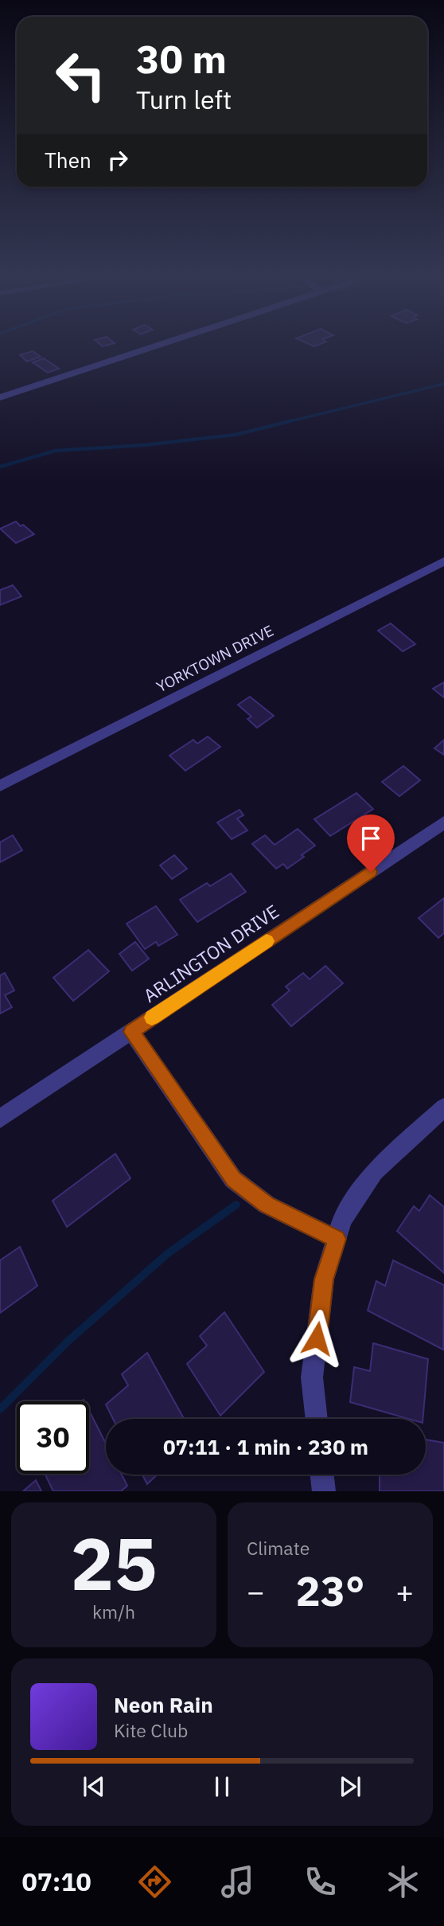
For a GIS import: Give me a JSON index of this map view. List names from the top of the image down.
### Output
{
  "streets": {
    "street": ["YORKTOWN DRIVE", "ARLINGTON DRIVE"]
  },
  "page": {
    "turn": ["30 m", "Turn left"],
    "then": "Then",
    "limit": "30",
    "trip": "07:11 · 1 min · 230 m",
    "tile": [
      ["25", "km/h"],
      "Climate"
    ],
    "heat": ["−", "23°", "+"],
    "song": ["Neon Rain", "Kite Club"],
    "tabs": "07:10"
  }
}
